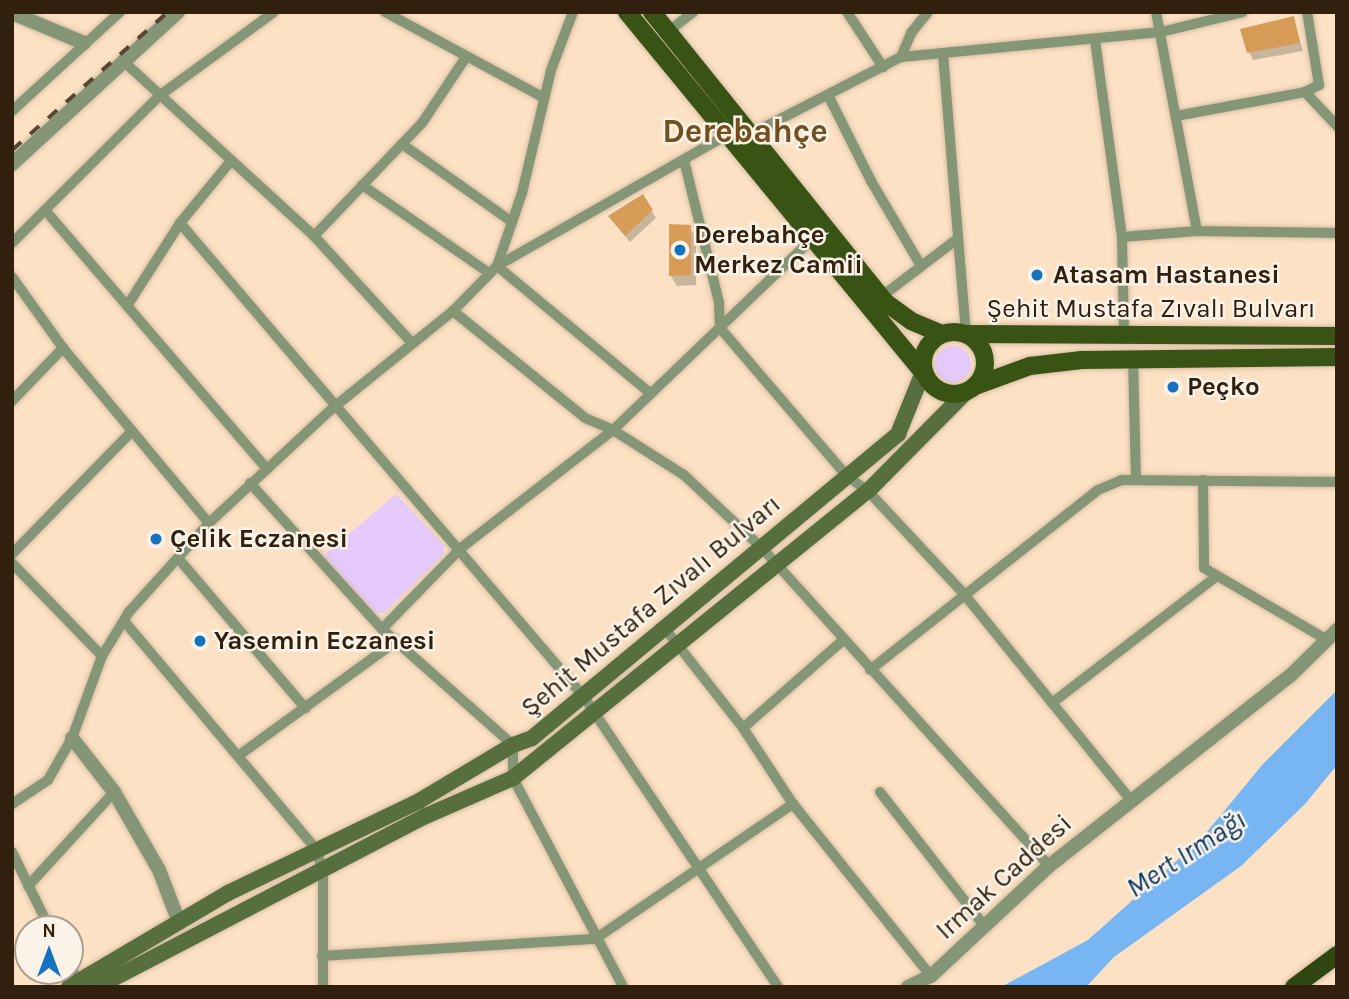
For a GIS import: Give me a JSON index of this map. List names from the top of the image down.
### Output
{
  "streets": {
    "main road": ["Şehit Mustafa Zıvalı Bulvarı"],
    "street": ["Irmak Caddesi"]
  },
  "districts": ["Derebahçe"],
  "water": ["Mert Irmağı"],
  "places": [
    "Derebahçe Merkez Camii",
    "Atasam Hastanesi",
    "Peçko",
    "Çelik Eczanesi",
    "Yasemin Eczanesi"
  ],
  "north": "top"
}
